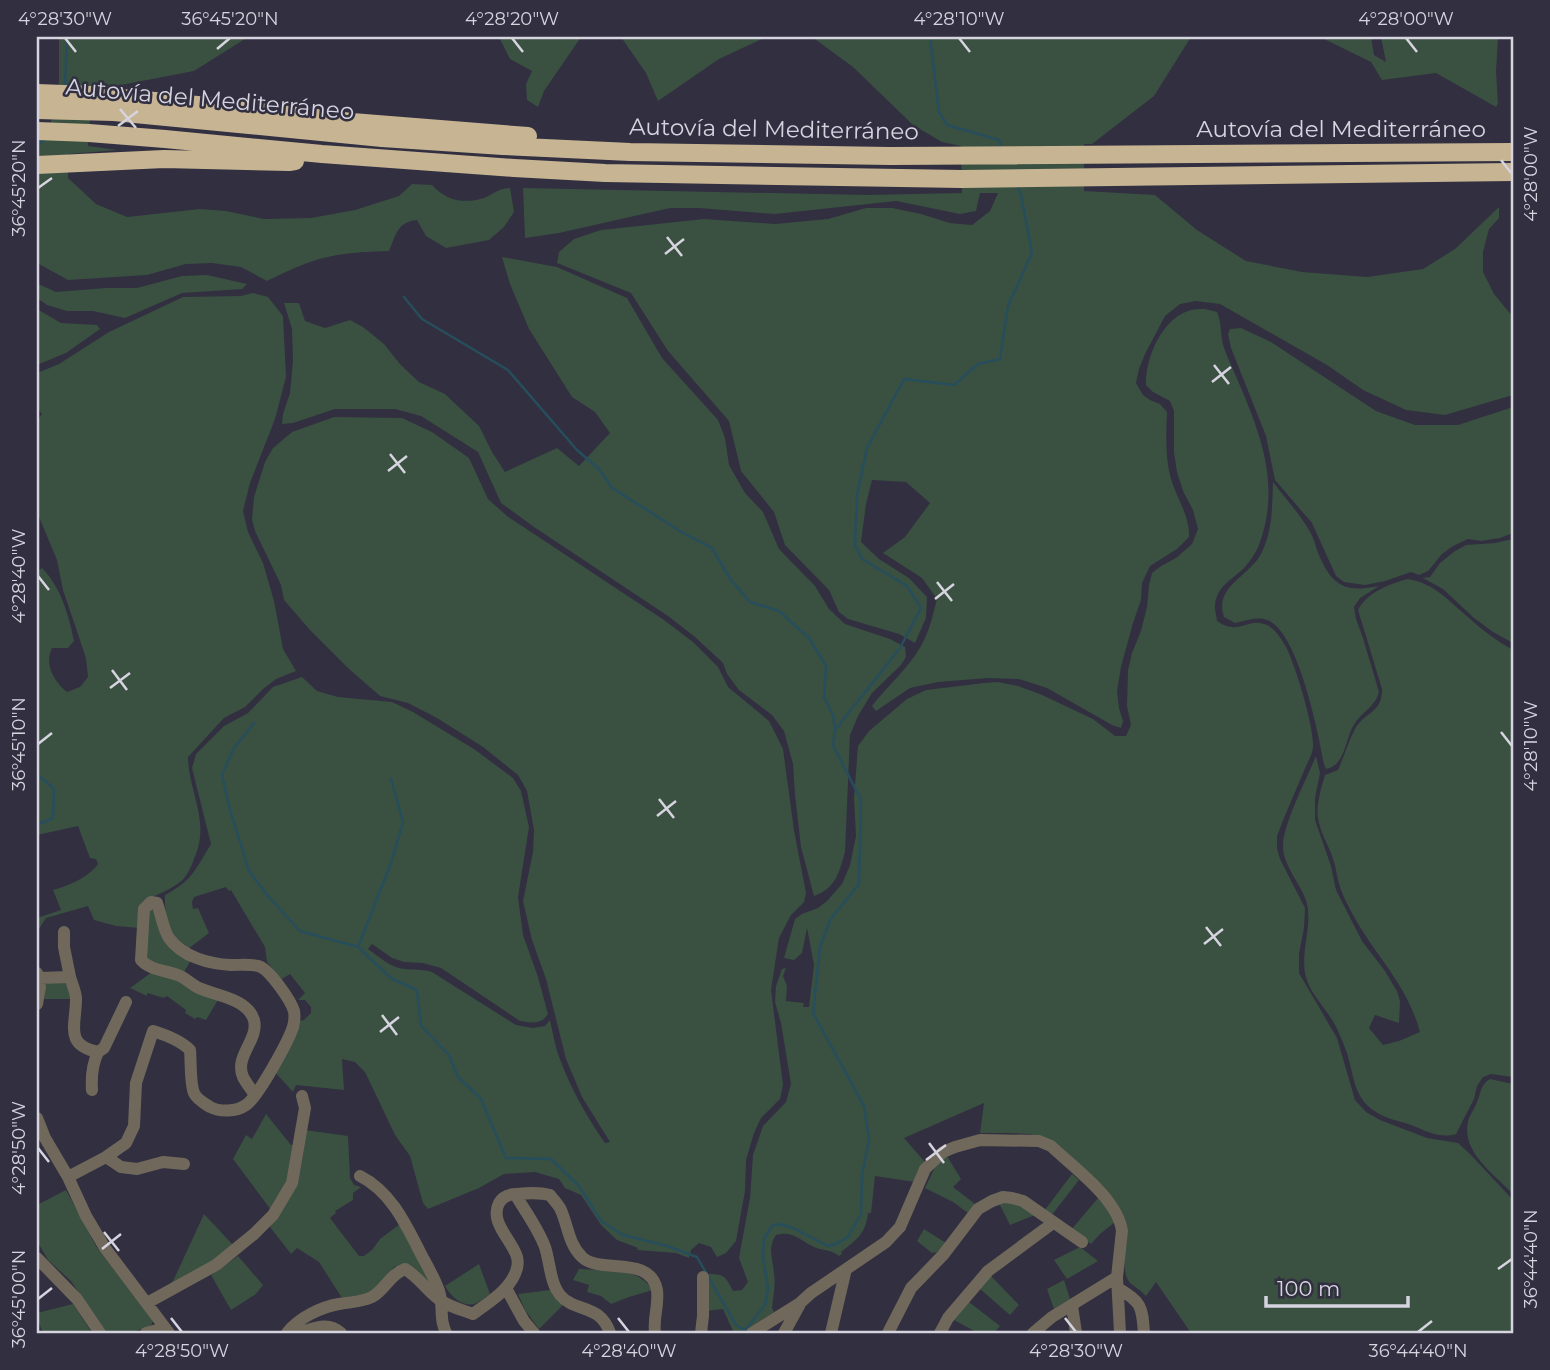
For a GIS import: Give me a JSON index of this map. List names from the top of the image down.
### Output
{
  "streets": {
    "highway": ["Autovía del Mediterráneo"]
  },
  "scale_bar": "100 m",
  "coordinates": [
    "4°28'30\"W",
    "36°45'20\"N",
    "4°28'20\"W",
    "4°28'10\"W",
    "4°28'00\"W",
    "4°28'40\"W",
    "36°45'10\"N",
    "4°28'50\"W",
    "36°44'40\"N",
    "36°45'00\"N"
  ]
}
